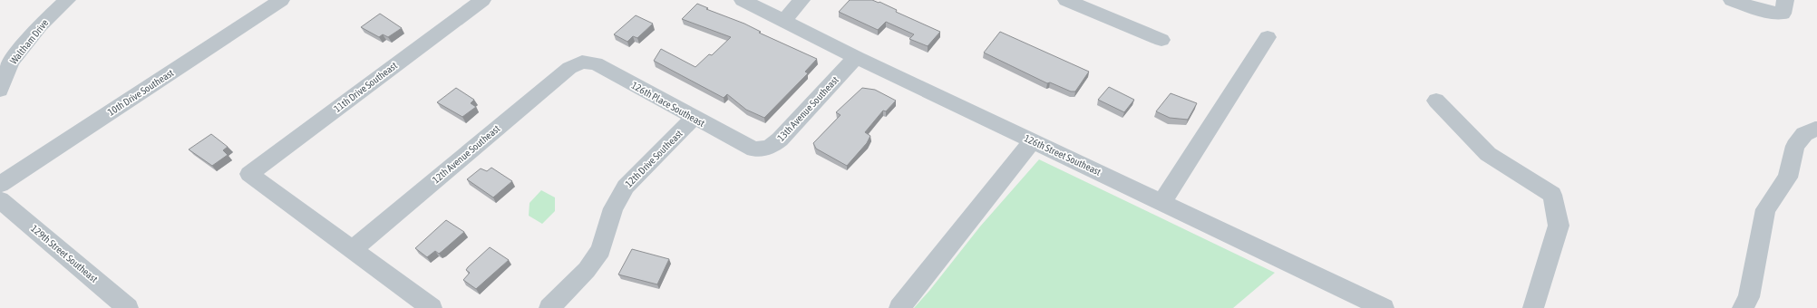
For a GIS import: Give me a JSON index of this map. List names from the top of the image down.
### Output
{
  "streets": {
    "street": [
      "Waltham Drive",
      "11th Drive Southeast",
      "10th Drive Southeast",
      "126th Place Southeast",
      "13th Avenue Southeast",
      "12th Avenue Southeast",
      "126th Street Southeast",
      "12th Drive Southeast",
      "129th Street Southeast"
    ]
  },
  "crossings": [
    ["11th Drive Southeast", "12th Avenue Southeast"],
    ["126th Place Southeast", "13th Avenue Southeast"],
    ["126th Place Southeast", "12th Avenue Southeast"],
    ["126th Place Southeast", "12th Drive Southeast"],
    ["13th Avenue Southeast", "126th Street Southeast"]
  ]
}
